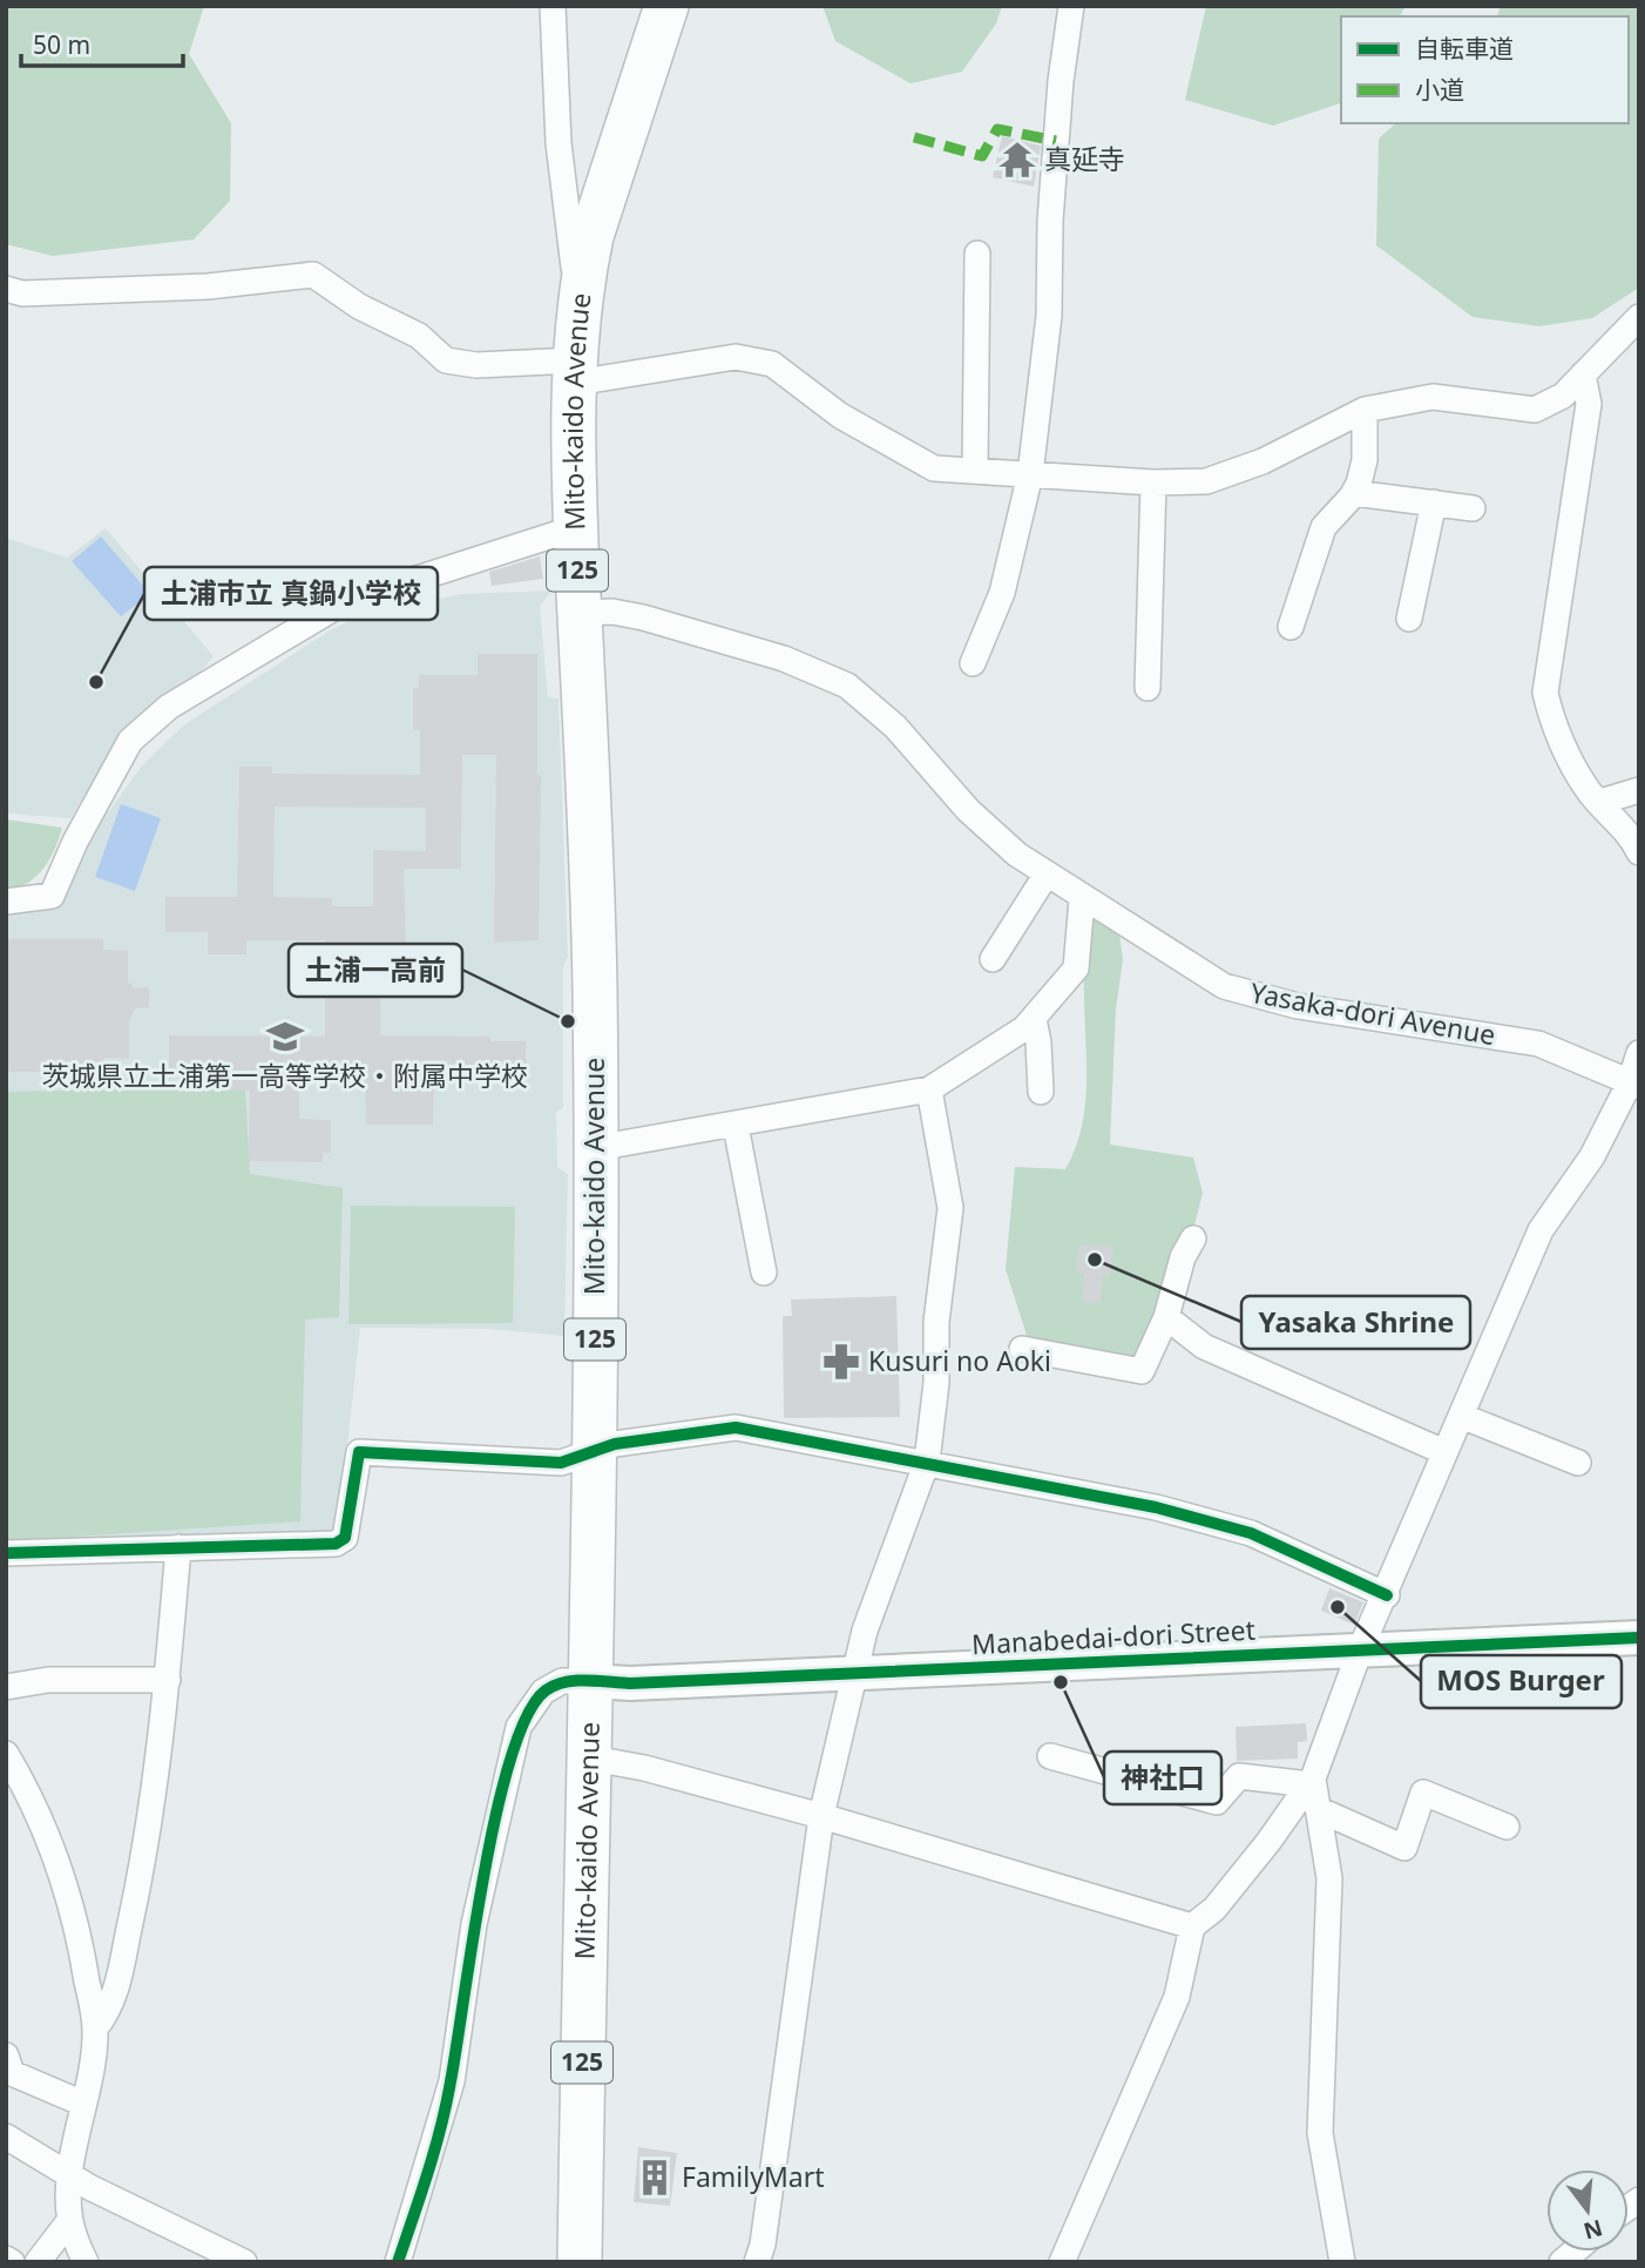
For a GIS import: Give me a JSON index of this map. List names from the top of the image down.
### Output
{
  "streets": {
    "highway": ["Mito-kaido Avenue", "125"],
    "street": ["Yasaka-dori Avenue", "Manabedai-dori Street"]
  },
  "crossings": [
    ["Mito-kaido Avenue", "Yasaka-dori Avenue"],
    ["Mito-kaido Avenue", "Manabedai-dori Street"]
  ],
  "places": {
    "temple": ["真延寺"],
    "other": [
      "土浦市立 真鍋小学校",
      "土浦一高前",
      "Yasaka Shrine",
      "MOS Burger",
      "神社口"
    ],
    "school or university": ["茨城県立土浦第一高等学校・附属中学校"],
    "pharmacy": ["Kusuri no Aoki"],
    "building": ["FamilyMart"]
  },
  "legend": ["自転車道", "小道"],
  "scale_bar": "50 m",
  "north": "bottom"
}
